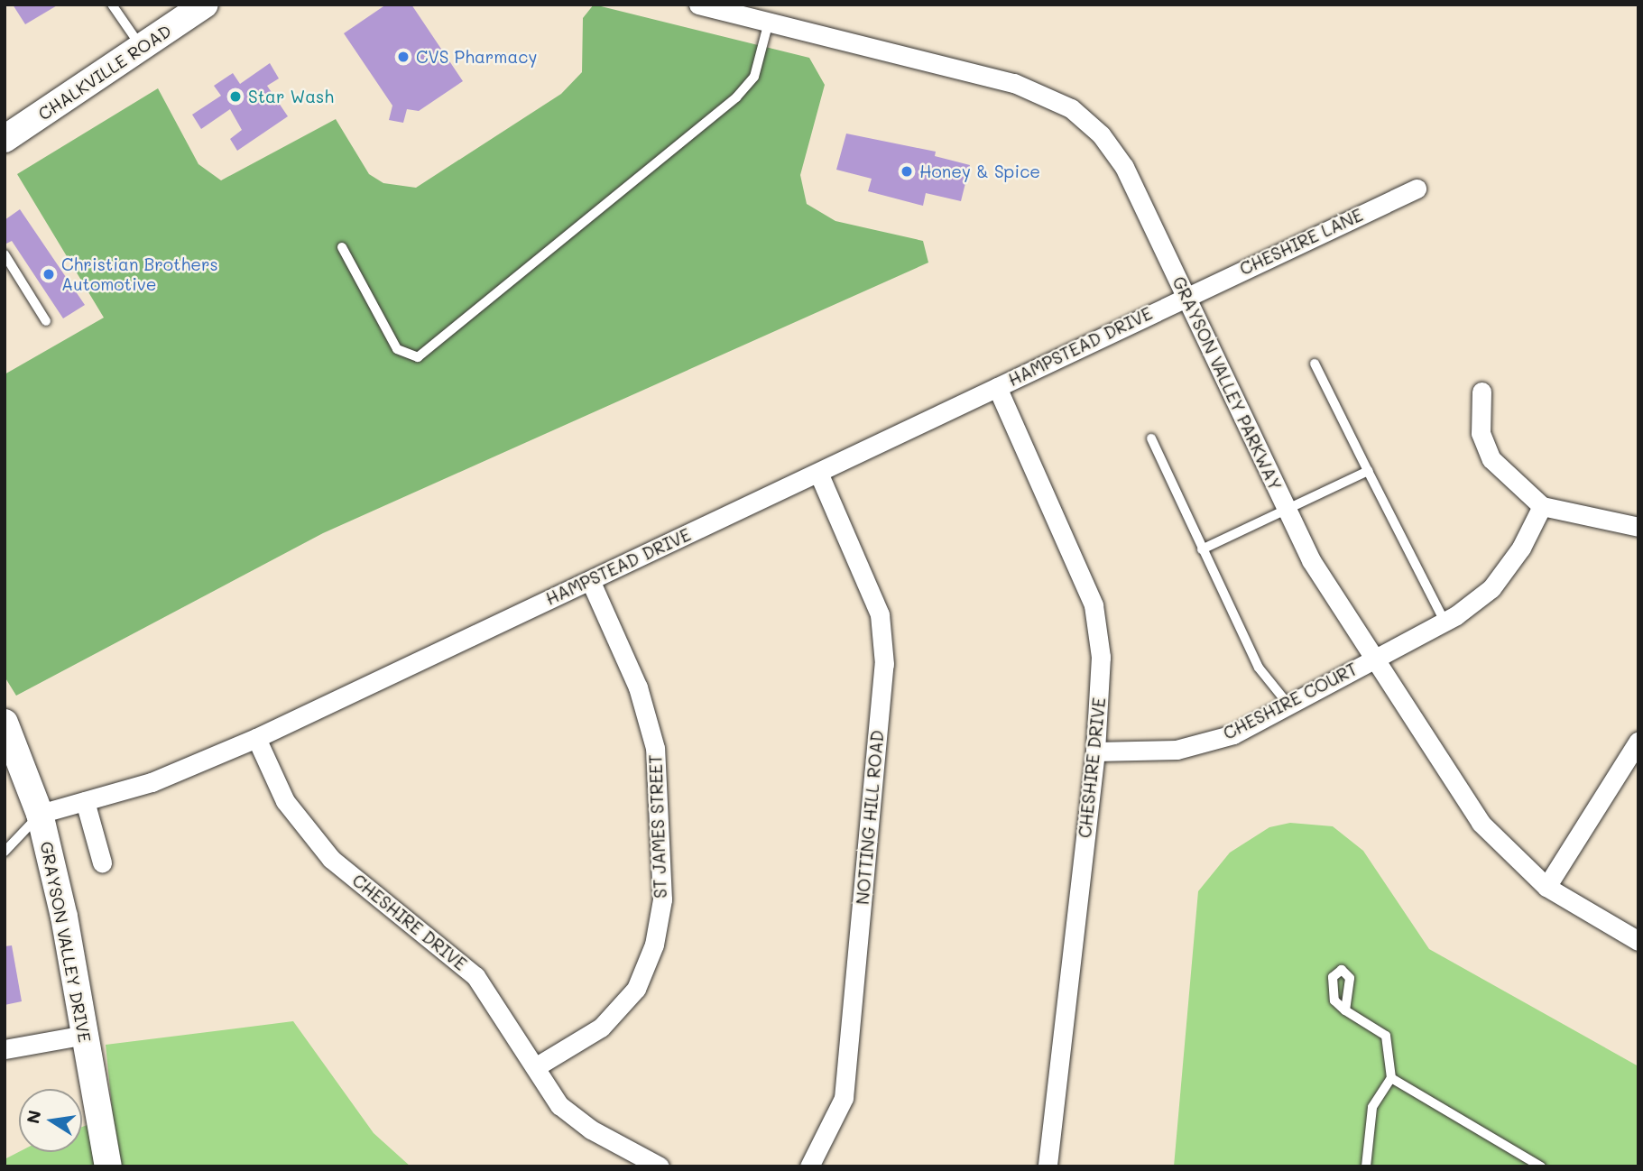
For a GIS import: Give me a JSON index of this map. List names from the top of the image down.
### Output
{
  "streets": {
    "street": [
      "CHALKVILLE ROAD",
      "CHESHIRE LANE",
      "HAMPSTEAD DRIVE",
      "GRAYSON VALLEY PARKWAY",
      "CHESHIRE COURT",
      "CHESHIRE DRIVE",
      "NOTTING HILL ROAD",
      "ST JAMES STREET",
      "GRAYSON VALLEY DRIVE"
    ]
  },
  "crossings": [
    ["CHESHIRE LANE", "HAMPSTEAD DRIVE"],
    ["CHESHIRE LANE", "GRAYSON VALLEY PARKWAY"],
    ["HAMPSTEAD DRIVE", "GRAYSON VALLEY PARKWAY"],
    ["HAMPSTEAD DRIVE", "CHESHIRE DRIVE"],
    ["HAMPSTEAD DRIVE", "NOTTING HILL ROAD"],
    ["HAMPSTEAD DRIVE", "ST JAMES STREET"],
    ["HAMPSTEAD DRIVE", "GRAYSON VALLEY DRIVE"],
    ["GRAYSON VALLEY PARKWAY", "CHESHIRE COURT"],
    ["CHESHIRE COURT", "CHESHIRE DRIVE"],
    ["CHESHIRE DRIVE", "ST JAMES STREET"]
  ],
  "places": [
    "CVS Pharmacy",
    "Star Wash",
    "Honey & Spice",
    "Christian Brothers Automotive"
  ],
  "north": "left"
}
